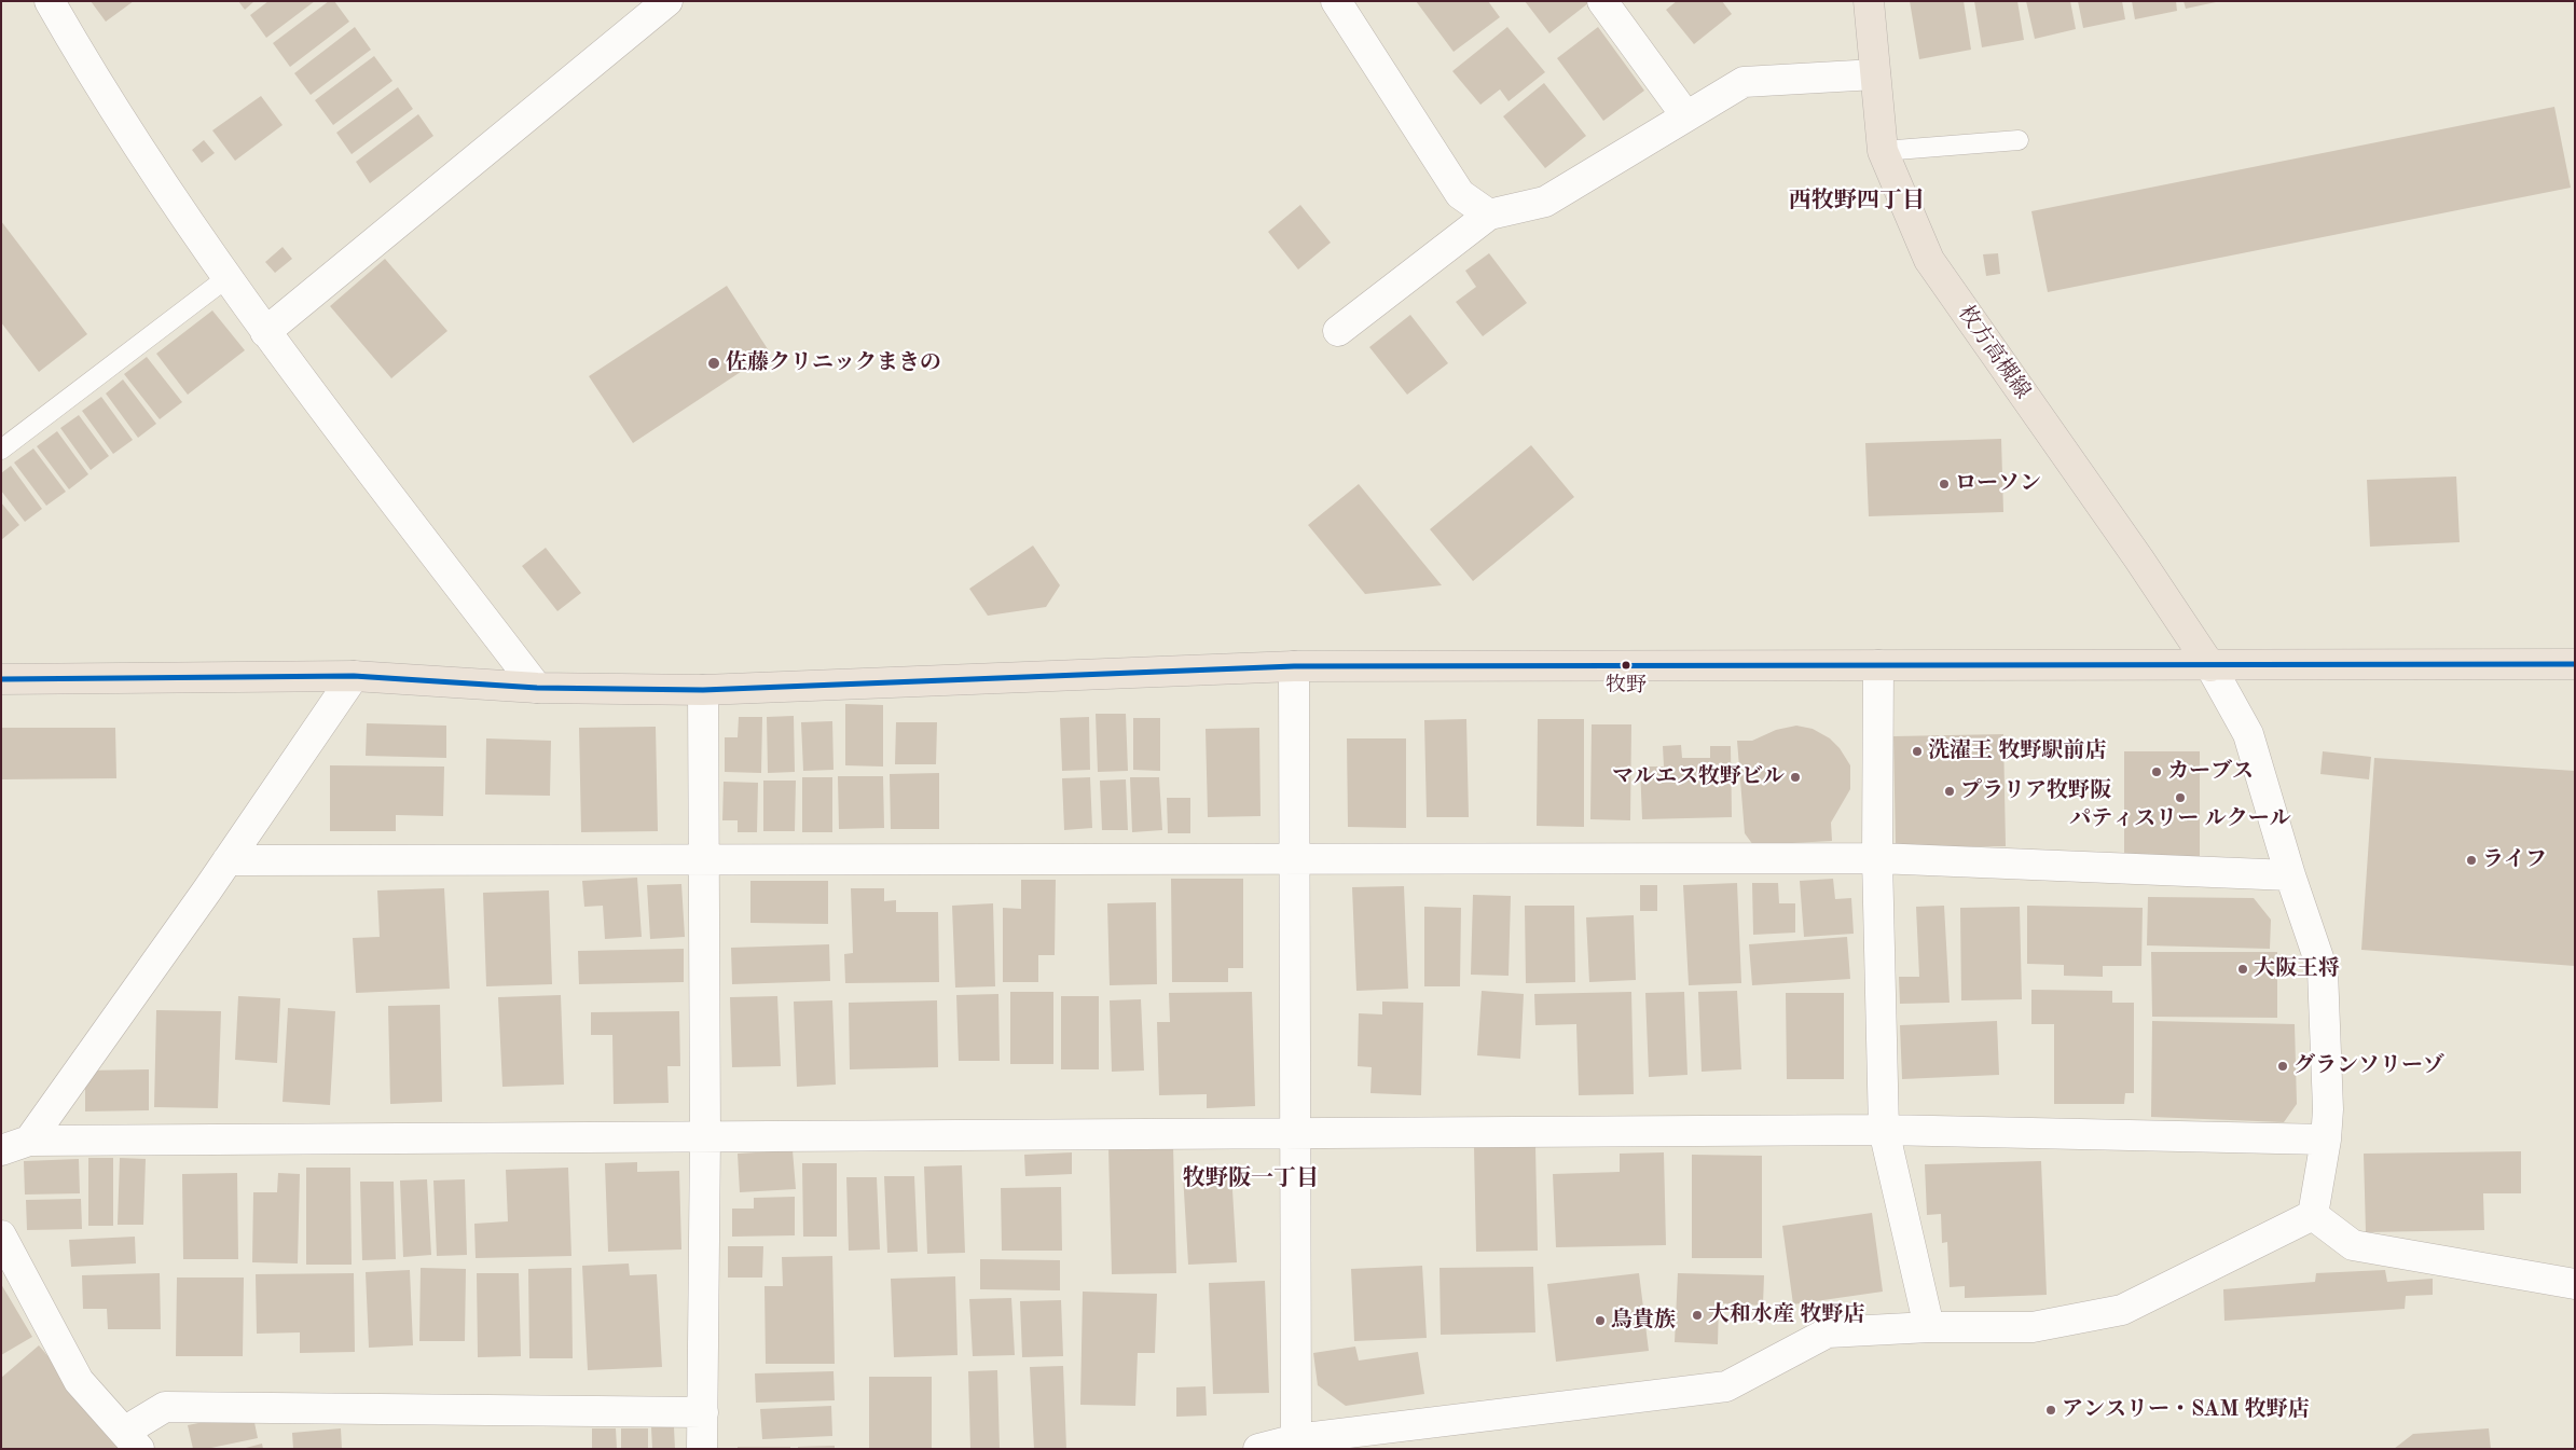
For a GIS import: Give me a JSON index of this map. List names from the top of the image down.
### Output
{
  "streets": {
    "main road": ["枚方高槻線"]
  },
  "districts": ["西牧野四丁目", "牧野阪一丁目"],
  "places": [
    "佐藤クリニックまきの",
    "ローソン",
    "牧野",
    "洗濯王 牧野駅前店",
    "カーブス",
    "マルエス牧野ビル",
    "プラリア牧野阪",
    "パティスリー ルクール",
    "ライフ",
    "大阪王将",
    "グランソリーゾ",
    "大和水産 牧野店",
    "鳥貴族",
    "アンスリー・SAM 牧野店"
  ]
}
